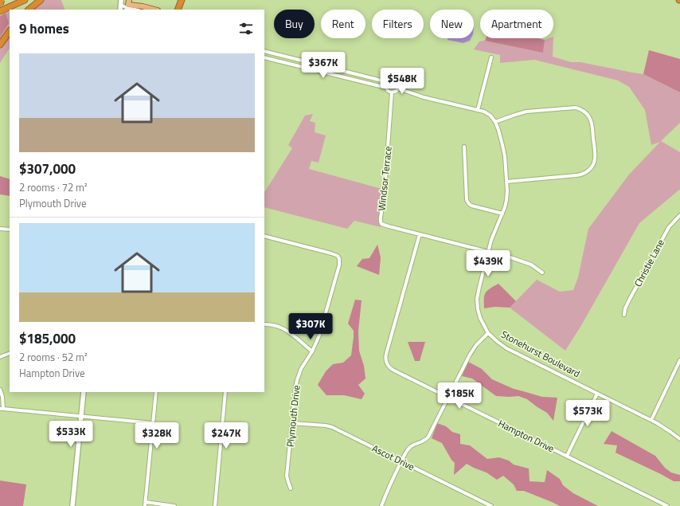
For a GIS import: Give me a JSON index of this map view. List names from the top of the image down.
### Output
{
  "streets": {
    "street": [
      "Windsor Terrace",
      "Christie Lane",
      "Stonehurst Boulevard",
      "Plymouth Drive",
      "Hampton Drive",
      "Ascot Drive"
    ]
  },
  "crossings": [
    ["Windsor Terrace", "Stonehurst Boulevard"],
    ["Windsor Terrace", "Hampton Drive"],
    ["Plymouth Drive", "Ascot Drive"]
  ],
  "page": {
    "chip": [
      "Buy",
      "Rent",
      "Filters",
      "New",
      "Apartment"
    ],
    "heading": "9 homes",
    "list": [
      {
        "name": "$307,000",
        "note": "2 rooms · 72 m² · Plymouth Drive"
      },
      {
        "name": "$185,000",
        "note": "2 rooms · 52 m² · Hampton Drive"
      }
    ],
    "price": [
      "$367K",
      "$548K",
      "$439K",
      "$307K",
      "$185K",
      "$573K",
      "$533K",
      "$328K",
      "$247K"
    ]
  }
}
